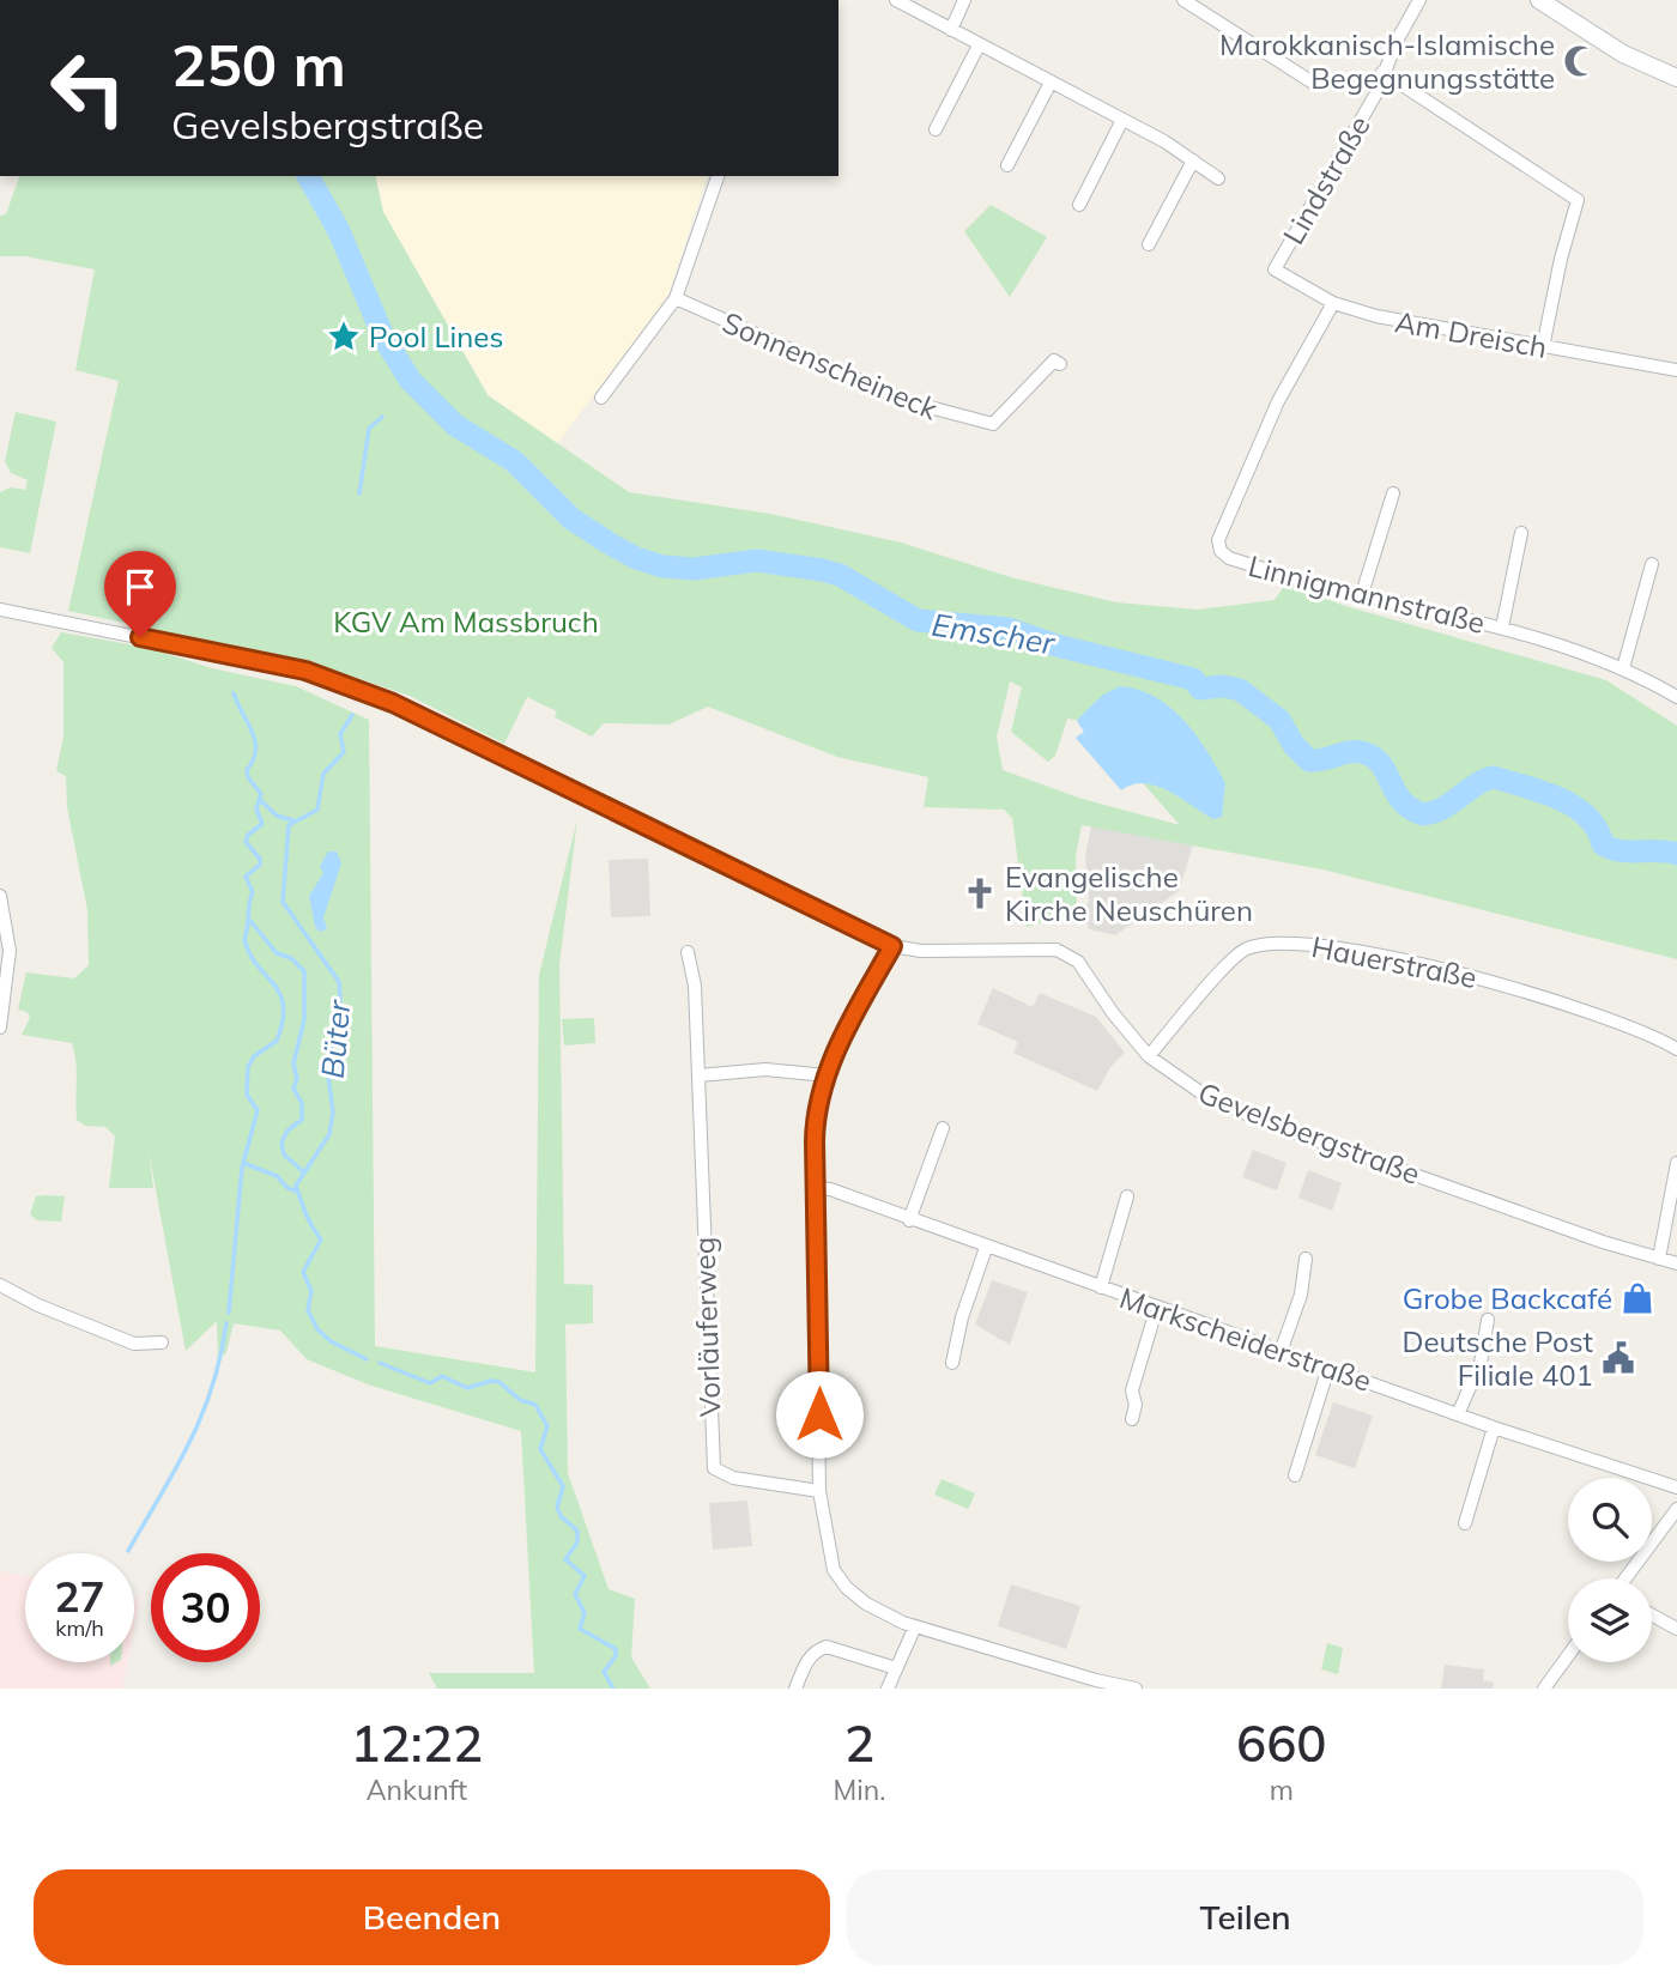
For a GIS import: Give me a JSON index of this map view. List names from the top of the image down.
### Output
{
  "streets": {
    "street": [
      "Lindstraße",
      "Am Dreisch",
      "Sonnenscheineck",
      "Linnigmannstraße",
      "Hauerstraße",
      "Gevelsbergstraße",
      "Vorläuferweg",
      "Markscheiderstraße"
    ]
  },
  "crossings": [
    ["Lindstraße", "Am Dreisch"],
    ["Am Dreisch", "Linnigmannstraße"],
    ["Hauerstraße", "Gevelsbergstraße"]
  ],
  "water": ["Emscher", "Büter"],
  "parks": ["KGV Am Massbruch"],
  "places": {
    "mosque": ["Marokkanisch-Islamische Begegnungsstätte"],
    "place": ["Pool Lines"],
    "church": ["Evangelische Kirche Neuschüren"],
    "shop": ["Grobe Backcafé"],
    "public building": ["Deutsche Post Filiale 401"]
  },
  "page": {
    "turn": ["250 m", "Gevelsbergstraße"],
    "speed": "27 km/h",
    "limit": "30",
    "eta": [
      "12:22",
      "Ankunft",
      "2",
      "Min.",
      "660",
      "m"
    ],
    "buttons": ["Beenden", "Teilen"]
  }
}
